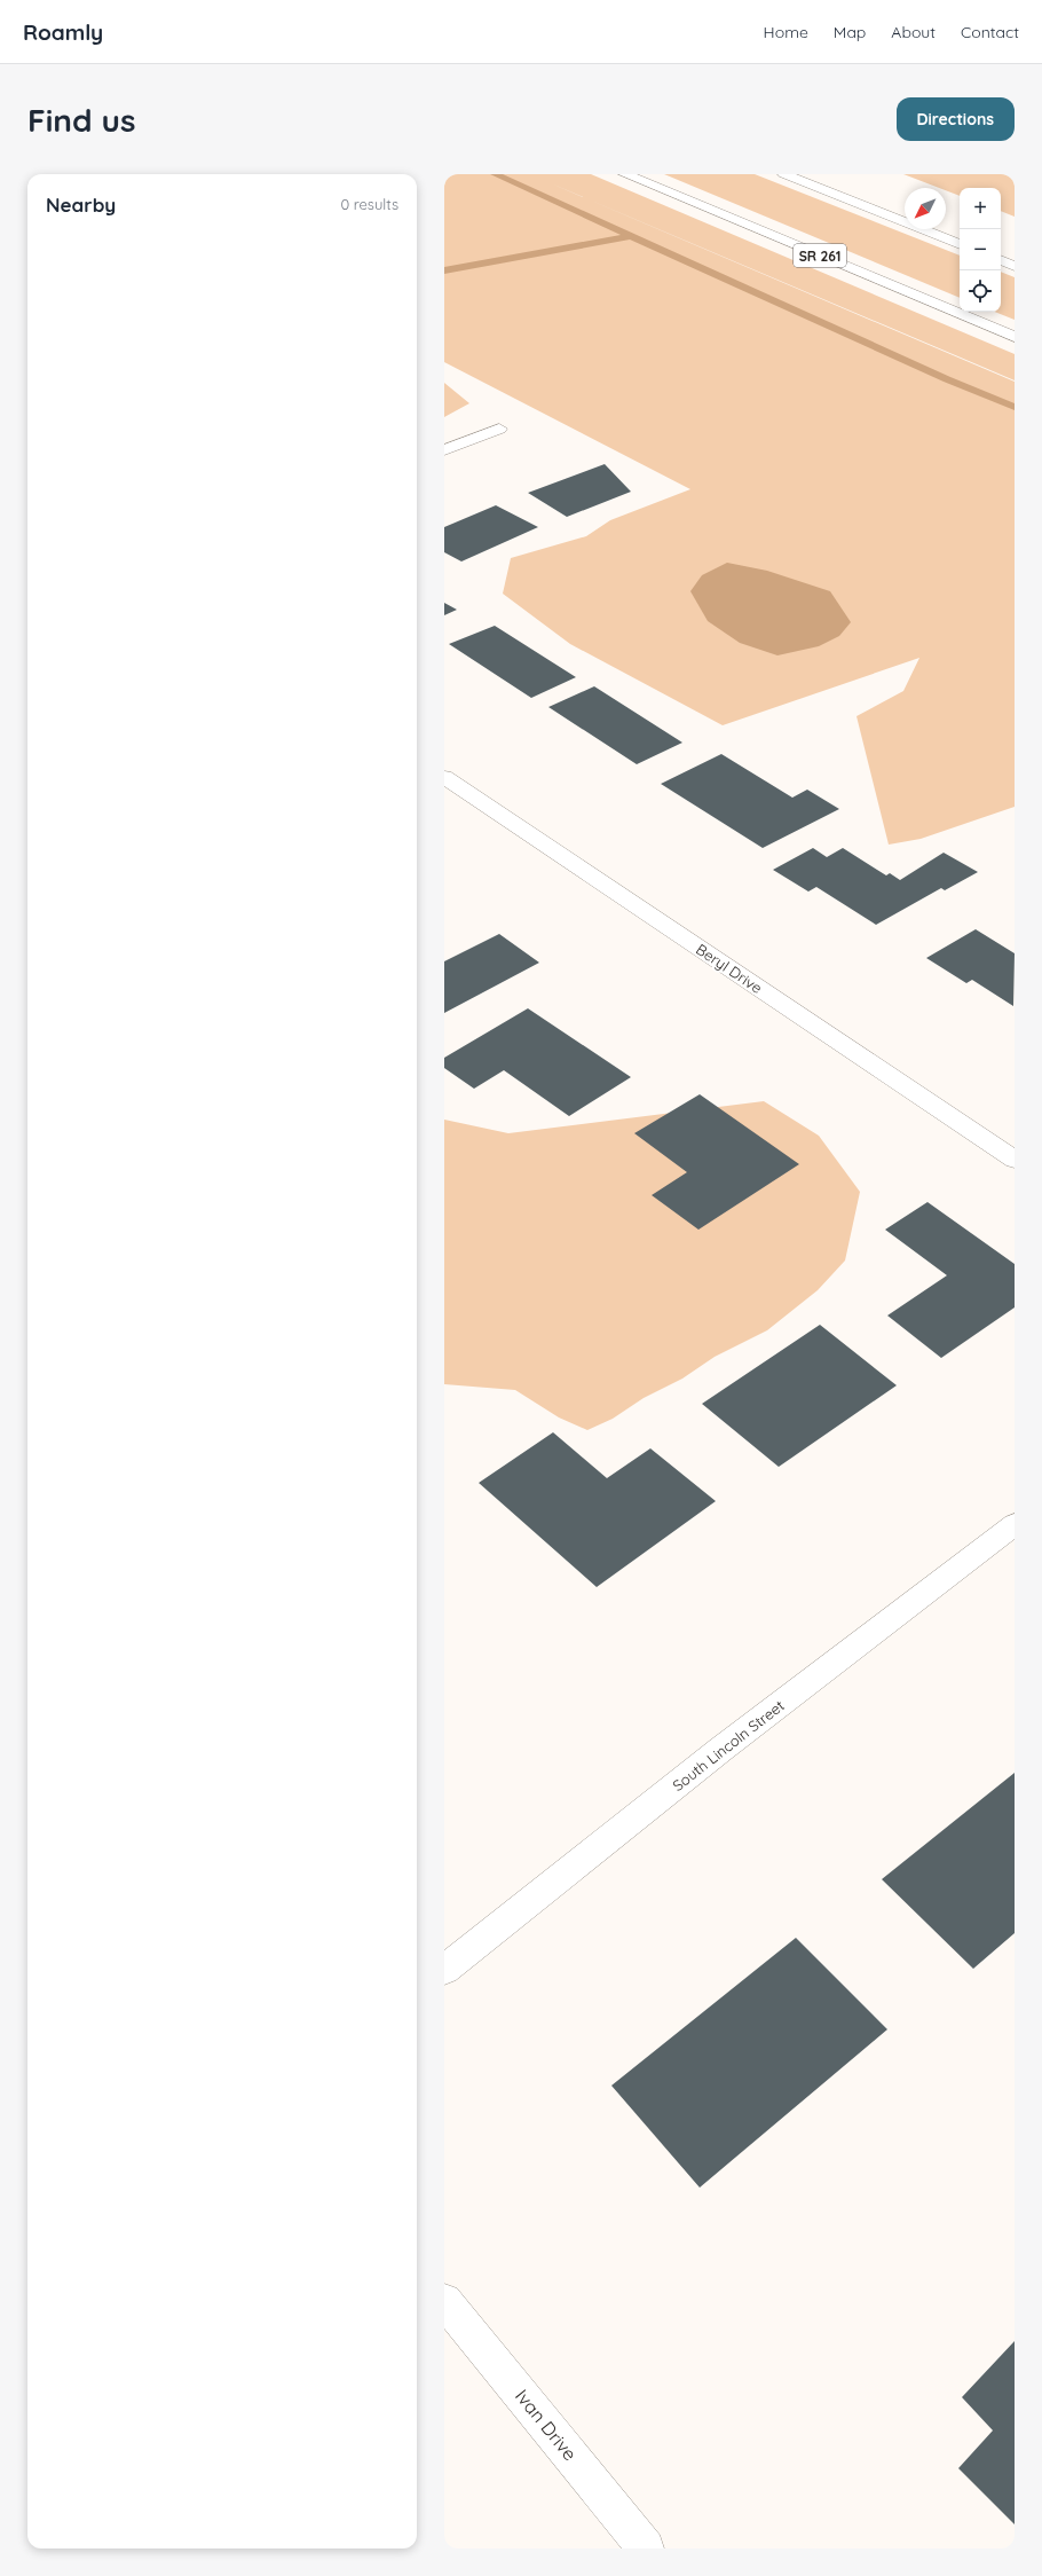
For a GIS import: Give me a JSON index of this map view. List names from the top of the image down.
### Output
{
  "streets": {
    "street": [
      "SR 261",
      "Beryl Drive",
      "South Lincoln Street",
      "Ivan Drive"
    ]
  },
  "north": "bottom left",
  "page": {
    "header": "Roamly",
    "nav": [
      "Home",
      "Map",
      "About",
      "Contact"
    ],
    "buttons": "Directions",
    "title": "Find us",
    "heading": ["Nearby", "0 results"],
    "map_buttons": ["+", "−"]
  }
}
